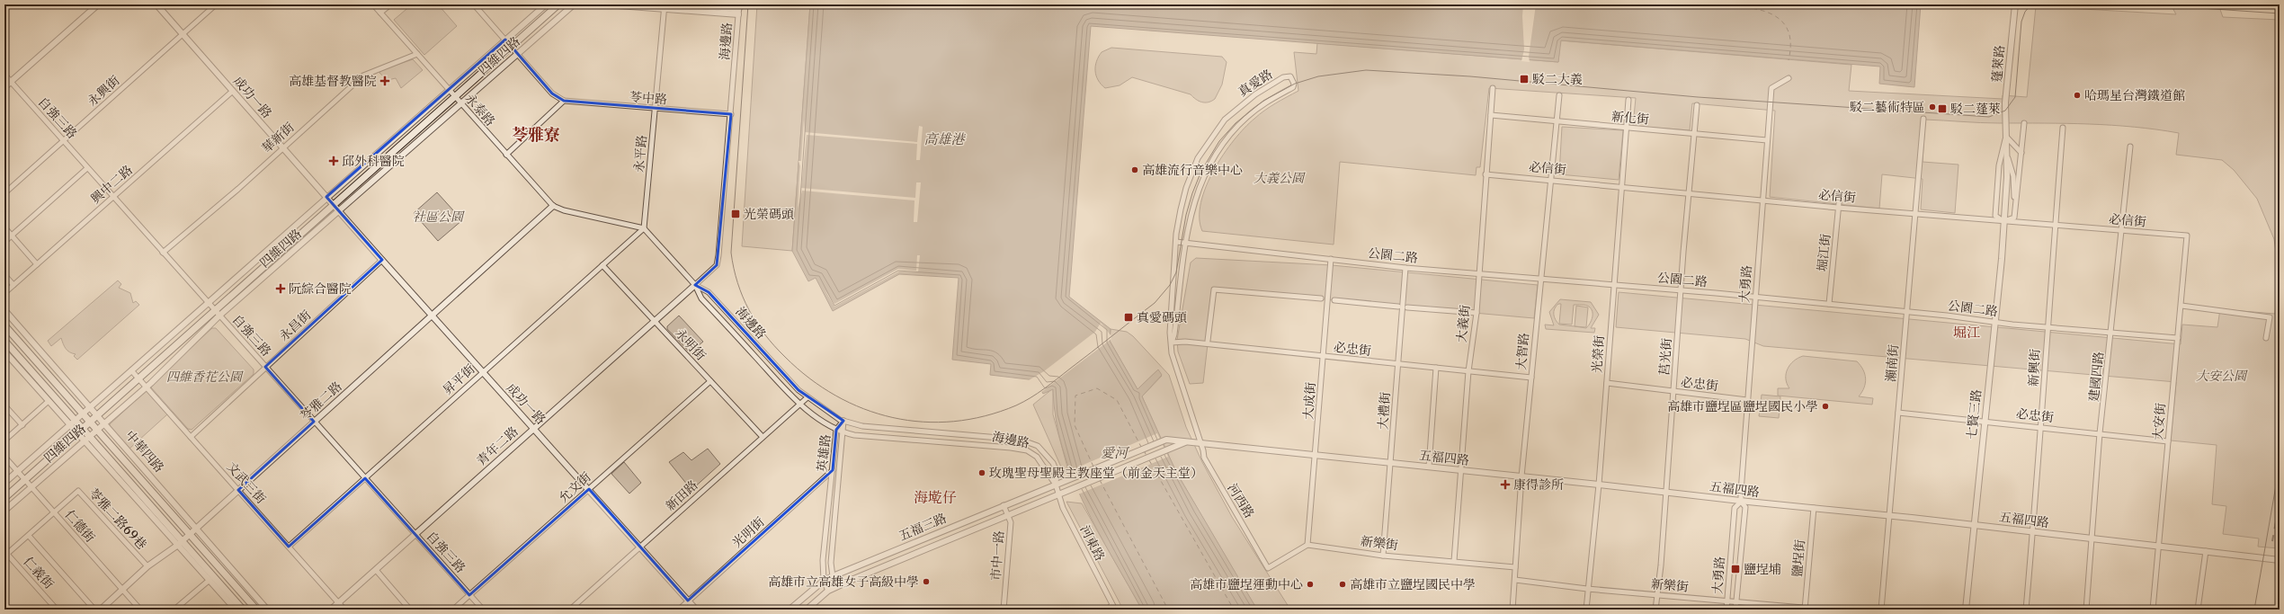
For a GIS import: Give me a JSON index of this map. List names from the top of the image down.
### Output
{
  "streets": {
    "main road": ["四維四路", "中華四路"],
    "street": [
      "海邊路",
      "蓬萊路",
      "真愛路",
      "永興街",
      "成功一路",
      "苓中路",
      "永泰路",
      "自強三路",
      "新化街",
      "華新街",
      "永平路",
      "必信街",
      "興中二路",
      "堀江街",
      "公園二路",
      "大勇路",
      "大義街",
      "永昌街",
      "永明街",
      "必忠街",
      "大智路",
      "光榮街",
      "莒光街",
      "瀨南街",
      "新興街",
      "建國四路",
      "昇平街",
      "苓雅二路",
      "大成街",
      "大禮街",
      "七賢三路",
      "大安街",
      "青年二路",
      "英雄路",
      "五福四路",
      "文武三街",
      "允文街",
      "新田路",
      "河西路",
      "苓雅二路69巷",
      "仁德街",
      "五福三路",
      "光明街",
      "河東路",
      "新樂街",
      "市中一路",
      "鹽埕街",
      "仁義街"
    ]
  },
  "crossings": [
    ["海邊路", "苓中路"],
    ["海邊路", "青年二路"],
    ["海邊路", "英雄路"],
    ["海邊路", "新田路"],
    ["海邊路", "五福三路"],
    ["海邊路", "河東路"],
    ["四維四路", "成功一路"],
    ["四維四路", "永泰路"],
    ["四維四路", "自強三路"],
    ["四維四路", "中華四路"],
    ["四維四路", "文武三街"],
    ["四維四路", "仁德街"],
    ["蓬萊路", "七賢三路"],
    ["真愛路", "公園二路"],
    ["永興街", "成功一路"],
    ["永興街", "自強三路"],
    ["成功一路", "華新街"],
    ["成功一路", "興中二路"],
    ["成功一路", "永昌街"],
    ["成功一路", "昇平街"],
    ["成功一路", "苓雅二路"],
    ["成功一路", "青年二路"],
    ["成功一路", "允文街"],
    ["成功一路", "新田路"],
    ["成功一路", "光明街"],
    ["苓中路", "永平路"],
    ["永泰路", "華新街"],
    ["永泰路", "永平路"],
    ["永泰路", "昇平街"],
    ["永泰路", "苓雅二路"],
    ["自強三路", "華新街"],
    ["自強三路", "興中二路"],
    ["自強三路", "永昌街"],
    ["自強三路", "昇平街"],
    ["自強三路", "苓雅二路"],
    ["自強三路", "青年二路"],
    ["自強三路", "允文街"],
    ["新化街", "大勇路"],
    ["新化街", "大義街"],
    ["新化街", "大智路"],
    ["新化街", "光榮街"],
    ["新化街", "莒光街"],
    ["永平路", "昇平街"],
    ["必信街", "堀江街"],
    ["必信街", "大勇路"],
    ["必信街", "大義街"],
    ["必信街", "大智路"],
    ["必信街", "光榮街"],
    ["必信街", "莒光街"],
    ["必信街", "瀨南街"],
    ["必信街", "新興街"],
    ["必信街", "建國四路"],
    ["必信街", "七賢三路"],
    ["必信街", "大安街"],
    ["堀江街", "公園二路"],
    ["公園二路", "大勇路"],
    ["公園二路", "大義街"],
    ["公園二路", "大智路"],
    ["公園二路", "光榮街"],
    ["公園二路", "莒光街"],
    ["公園二路", "瀨南街"],
    ["公園二路", "新興街"],
    ["公園二路", "建國四路"],
    ["公園二路", "大成街"],
    ["公園二路", "大禮街"],
    ["公園二路", "七賢三路"],
    ["公園二路", "大安街"],
    ["大勇路", "必忠街"],
    ["大勇路", "五福四路"],
    ["大勇路", "新樂街"],
    ["大義街", "必忠街"],
    ["大義街", "五福四路"],
    ["大義街", "新樂街"],
    ["永昌街", "文武三街"],
    ["永明街", "昇平街"],
    ["永明街", "青年二路"],
    ["永明街", "允文街"],
    ["永明街", "新田路"],
    ["必忠街", "大智路"],
    ["必忠街", "光榮街"],
    ["必忠街", "莒光街"],
    ["必忠街", "瀨南街"],
    ["必忠街", "新興街"],
    ["必忠街", "建國四路"],
    ["必忠街", "大成街"],
    ["必忠街", "大禮街"],
    ["必忠街", "七賢三路"],
    ["必忠街", "大安街"],
    ["大智路", "五福四路"],
    ["大智路", "新樂街"],
    ["光榮街", "五福四路"],
    ["光榮街", "新樂街"],
    ["莒光街", "五福四路"],
    ["莒光街", "新樂街"],
    ["瀨南街", "五福四路"],
    ["新興街", "五福四路"],
    ["建國四路", "五福四路"],
    ["昇平街", "文武三街"],
    ["苓雅二路", "中華四路"],
    ["苓雅二路", "文武三街"],
    ["苓雅二路", "苓雅二路69巷"],
    ["苓雅二路", "仁德街"],
    ["大成街", "五福四路"],
    ["大成街", "河西路"],
    ["大成街", "新樂街"],
    ["大禮街", "五福四路"],
    ["大禮街", "新樂街"],
    ["七賢三路", "五福四路"],
    ["大安街", "五福四路"],
    ["青年二路", "文武三街"],
    ["英雄路", "五福三路"],
    ["英雄路", "光明街"],
    ["五福四路", "河西路"],
    ["五福四路", "五福三路"],
    ["五福四路", "鹽埕街"],
    ["河西路", "新樂街"],
    ["苓雅二路69巷", "仁德街"],
    ["苓雅二路69巷", "仁義街"],
    ["五福三路", "河東路"],
    ["五福三路", "市中一路"],
    ["新樂街", "鹽埕街"]
  ],
  "districts": ["苓雅寮", "堀江", "海墘仔"],
  "water": ["高雄港", "愛河"],
  "parks": [
    "大義公園",
    "社區公園",
    "大安公園",
    "四維香花公園"
  ],
  "places": {
    "transit": [
      "駁二大義",
      "駁二蓬萊",
      "光榮碼頭",
      "真愛碼頭",
      "鹽埕埔"
    ],
    "health": [
      "高雄基督教醫院",
      "邱外科醫院",
      "阮綜合醫院",
      "康得診所"
    ],
    "other": [
      "哈瑪星台灣鐵道館",
      "駁二藝術特區",
      "高雄流行音樂中心",
      "高雄市鹽埕區鹽埕國民小學",
      "玫瑰聖母聖殿主教座堂（前金天主堂）",
      "高雄市立高雄女子高級中學",
      "高雄市鹽埕運動中心",
      "高雄市立鹽埕國民中學"
    ]
  }
}
